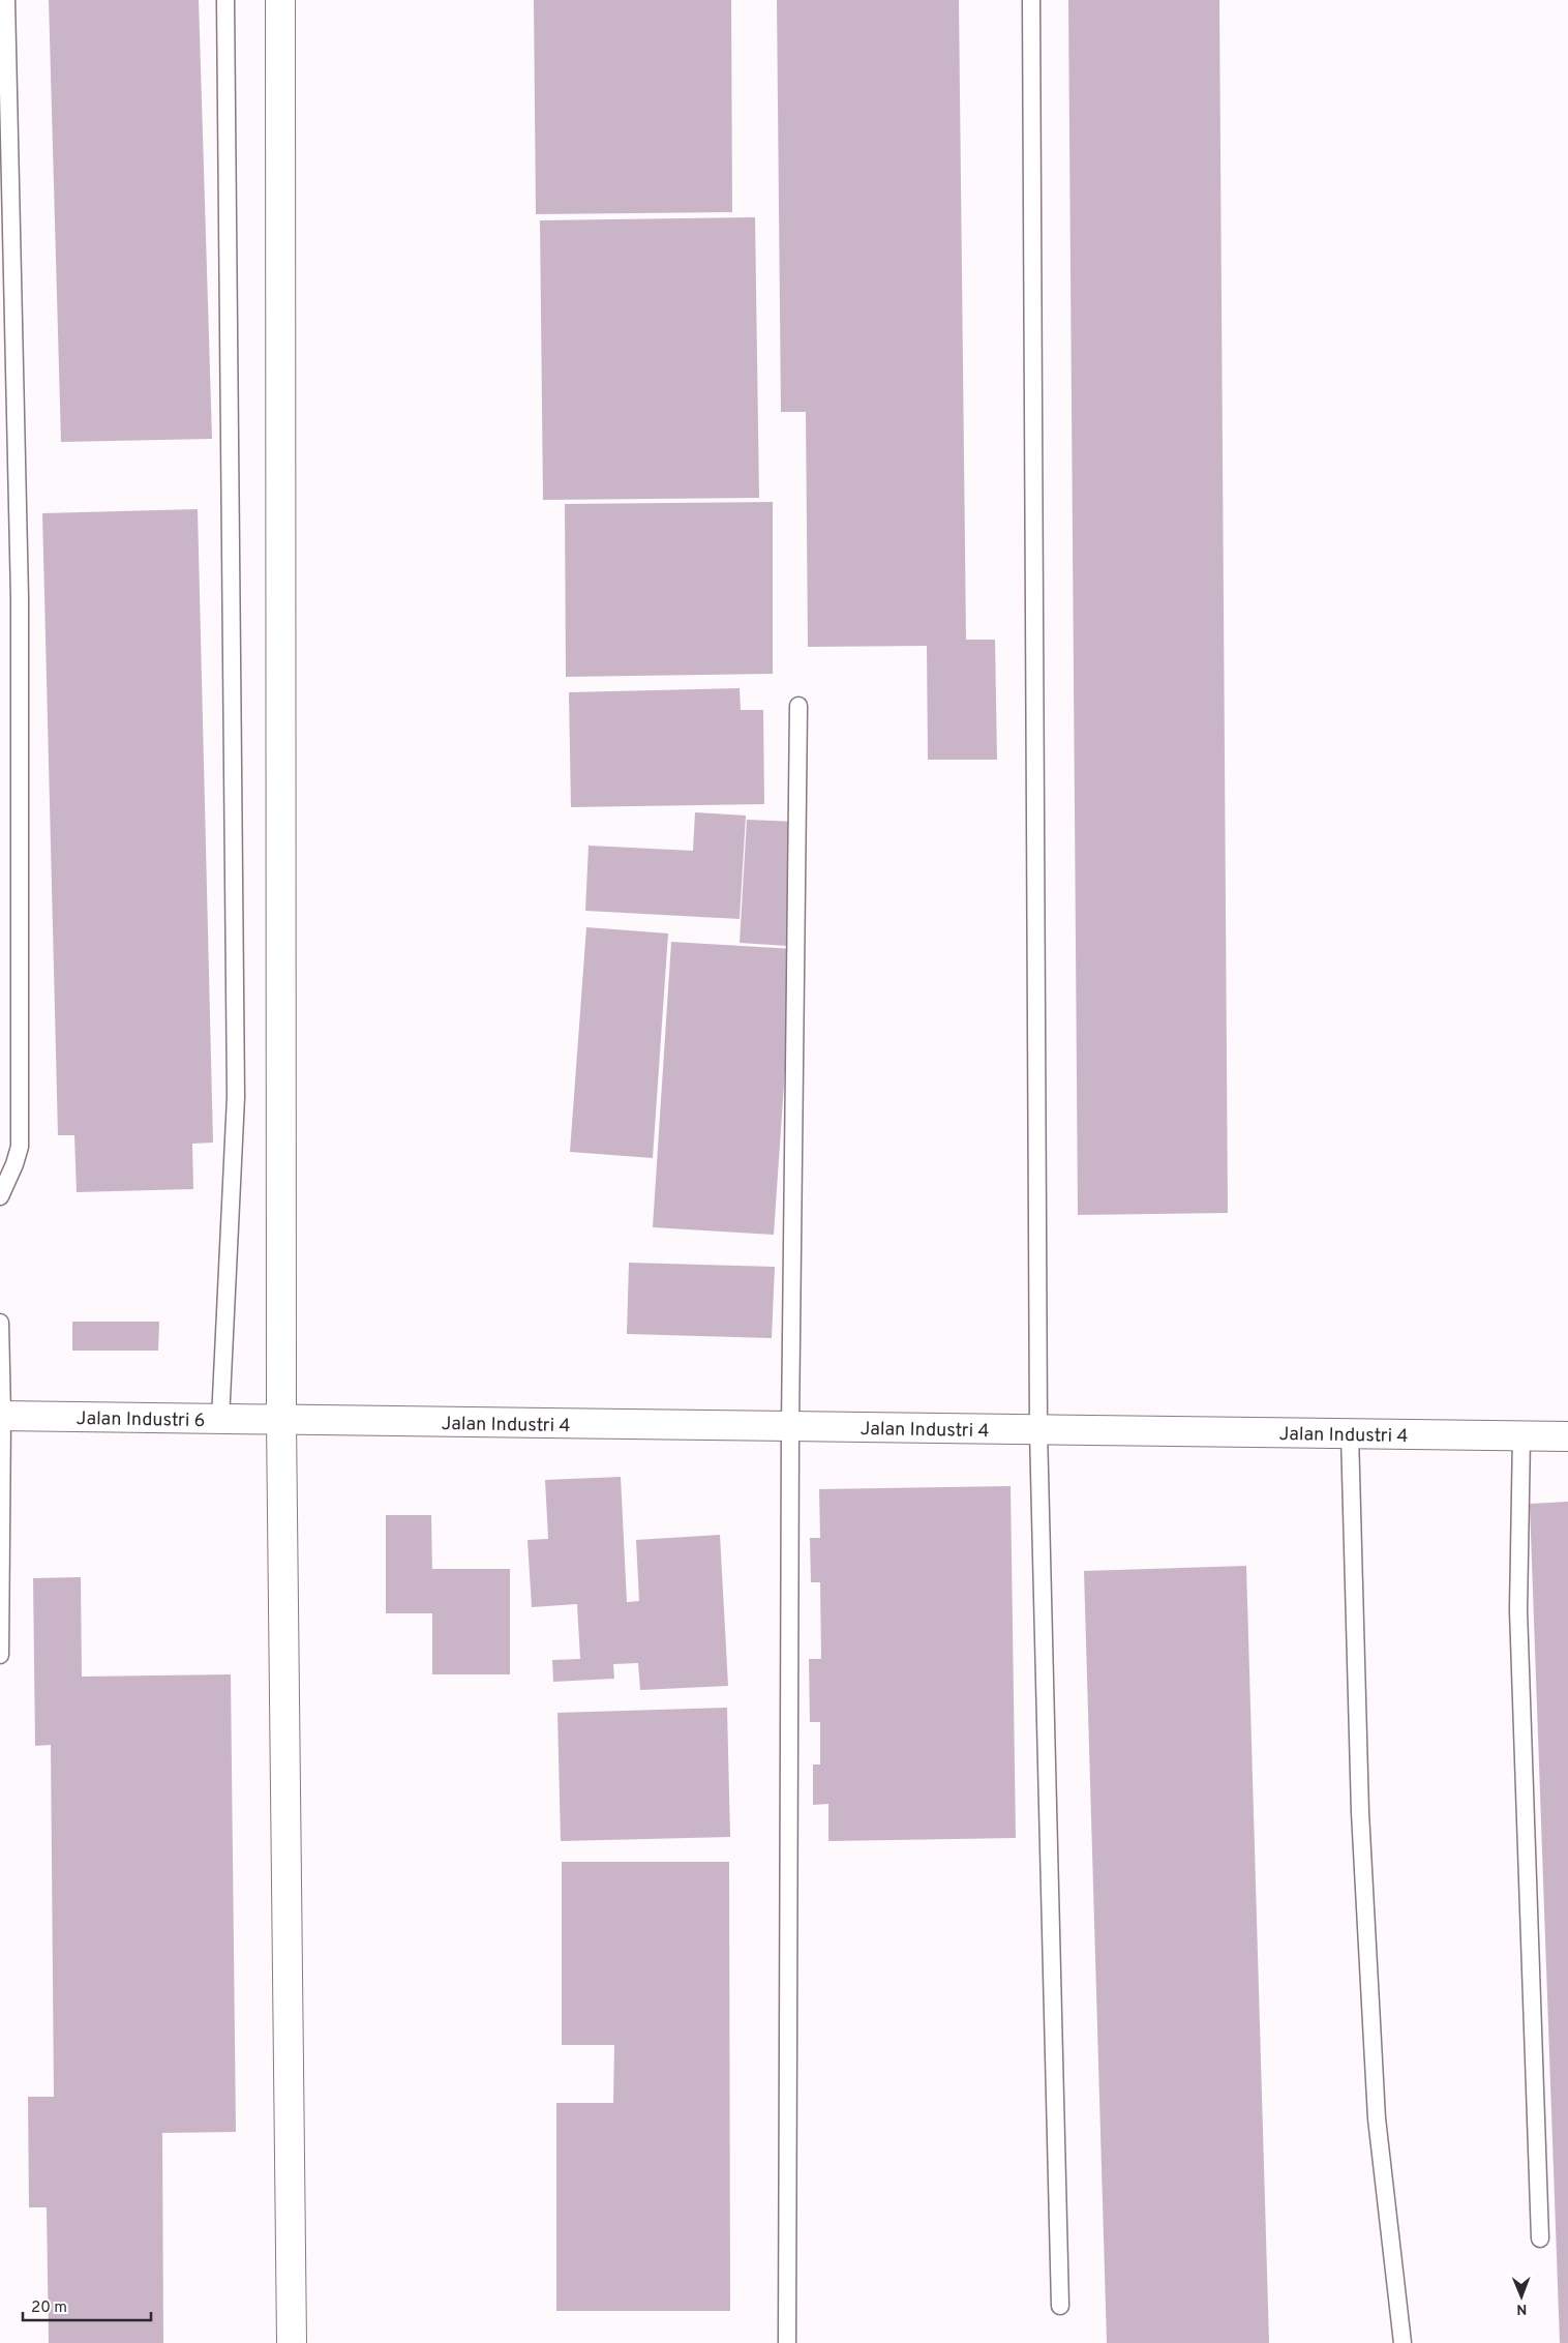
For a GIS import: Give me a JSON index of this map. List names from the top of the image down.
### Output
{
  "streets": {
    "street": ["Jalan Industri 6", "Jalan Industri 4"]
  },
  "crossings": [
    ["Jalan Industri 6", "Jalan Industri 4"]
  ],
  "scale_bar": "20 m",
  "north": "bottom"
}
